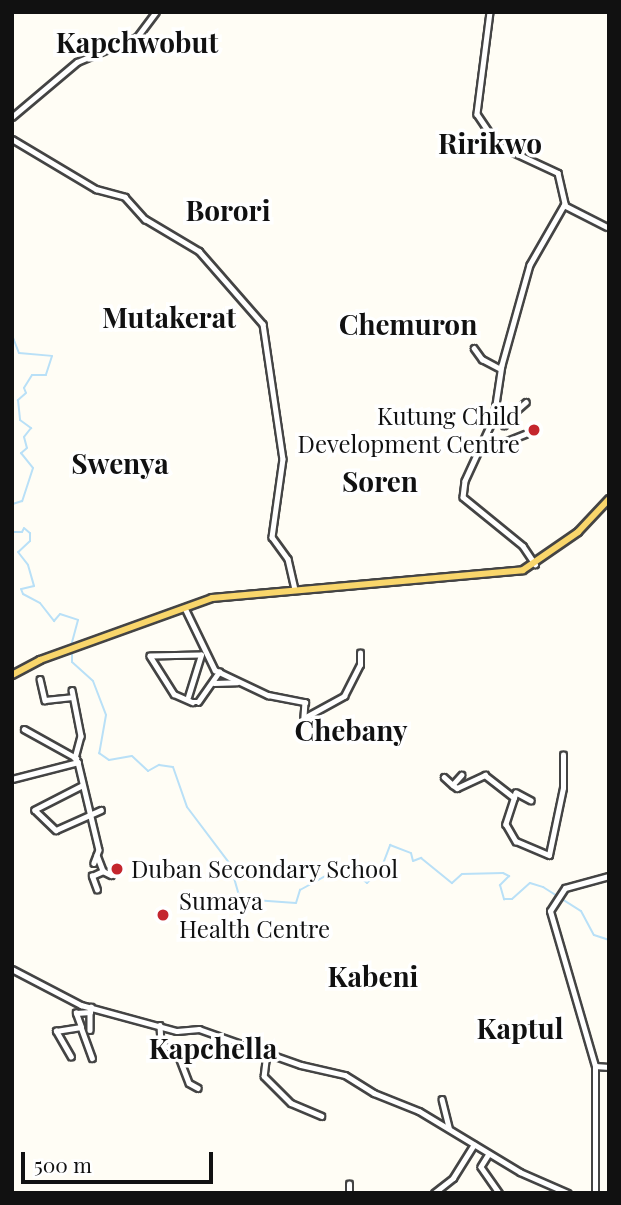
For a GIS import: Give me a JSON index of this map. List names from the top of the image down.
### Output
{
  "districts": [
    "Kapchwobut",
    "Ririkwo",
    "Borori",
    "Mutakerat",
    "Chemuron",
    "Swenya",
    "Soren",
    "Chebany",
    "Kabeni",
    "Kaptul",
    "Kapchella"
  ],
  "places": ["Kutung Child Development Centre", "Duban Secondary School", "Sumaya Health Centre"],
  "scale_bar": "500 m"
}
